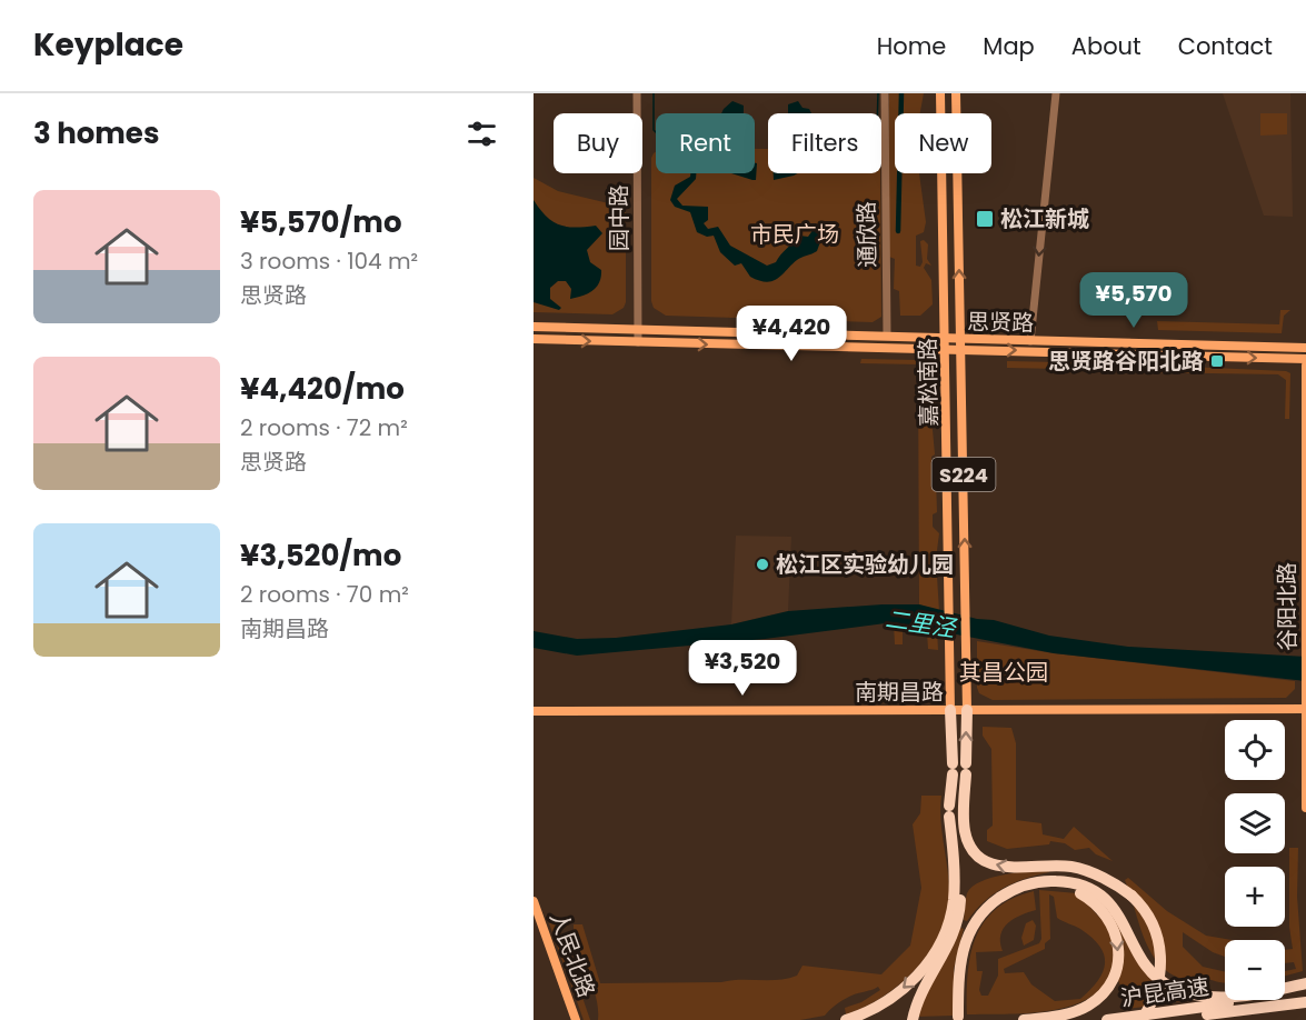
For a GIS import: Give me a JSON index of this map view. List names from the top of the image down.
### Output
{
  "streets": {
    "highway": ["沪昆高速"],
    "main road": [
      "思贤路",
      "嘉松南路",
      "S224",
      "谷阳北路",
      "南期昌路",
      "人民北路"
    ],
    "street": ["园中路", "通欣路"]
  },
  "crossings": [
    ["园中路", "思贤路"],
    ["通欣路", "思贤路"],
    ["思贤路", "嘉松南路"],
    ["嘉松南路", "南期昌路"],
    ["谷阳北路", "南期昌路"]
  ],
  "water": ["二里泾"],
  "parks": ["市民广场", "其昌公园"],
  "places": {
    "transit": ["松江新城", "思贤路谷阳北路"],
    "other": ["松江区实验幼儿园"]
  },
  "page": {
    "header": "Keyplace",
    "nav": [
      "Home",
      "Map",
      "About",
      "Contact"
    ],
    "heading": "3 homes",
    "chip": [
      "Buy",
      "Rent",
      "Filters",
      "New"
    ],
    "list": [
      {
        "name": "¥5,570/mo",
        "note": "3 rooms · 104 m² · 思贤路"
      },
      {
        "name": "¥4,420/mo",
        "note": "2 rooms · 72 m² · 思贤路"
      },
      {
        "name": "¥3,520/mo",
        "note": "2 rooms · 70 m² · 南期昌路"
      }
    ],
    "price": ["¥5,570", "¥4,420", "¥3,520"],
    "map_buttons": ["+", "−"]
  }
}
